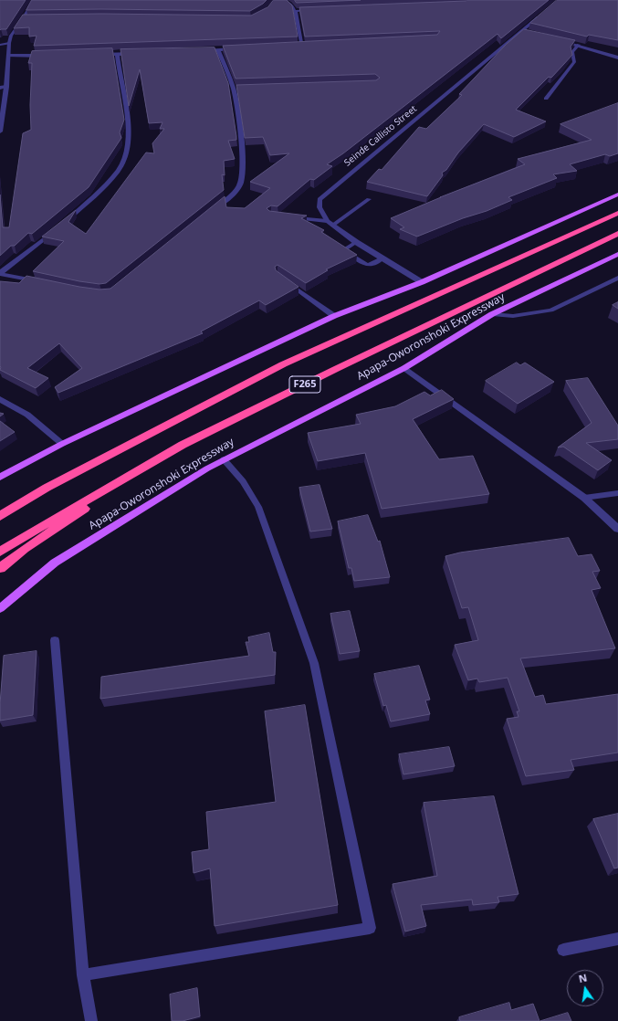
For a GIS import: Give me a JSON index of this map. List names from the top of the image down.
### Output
{
  "streets": {
    "highway": ["Apapa-Oworonshoki Expressway", "F265"],
    "street": ["Seinde Callisto Street"]
  },
  "north": "top"
}
